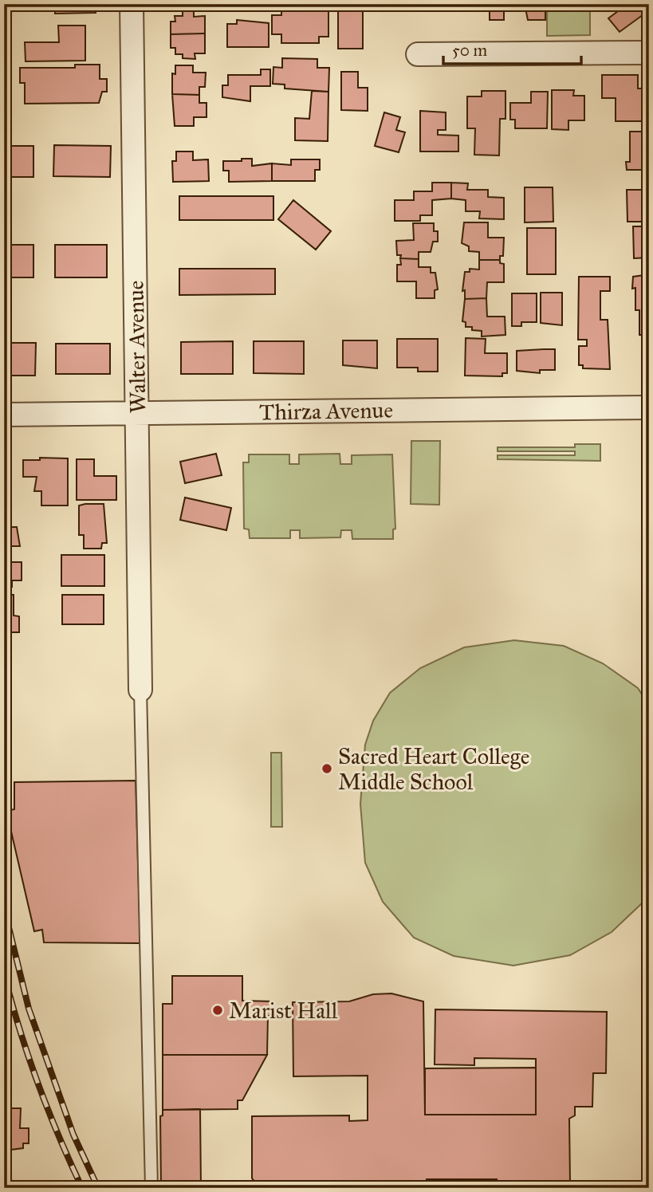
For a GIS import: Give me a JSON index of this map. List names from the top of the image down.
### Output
{
  "streets": {
    "street": ["Walter Avenue", "Thirza Avenue"]
  },
  "crossings": [
    ["Walter Avenue", "Thirza Avenue"]
  ],
  "places": ["Sacred Heart College Middle School", "Marist Hall"],
  "scale_bar": "50 m"
}
